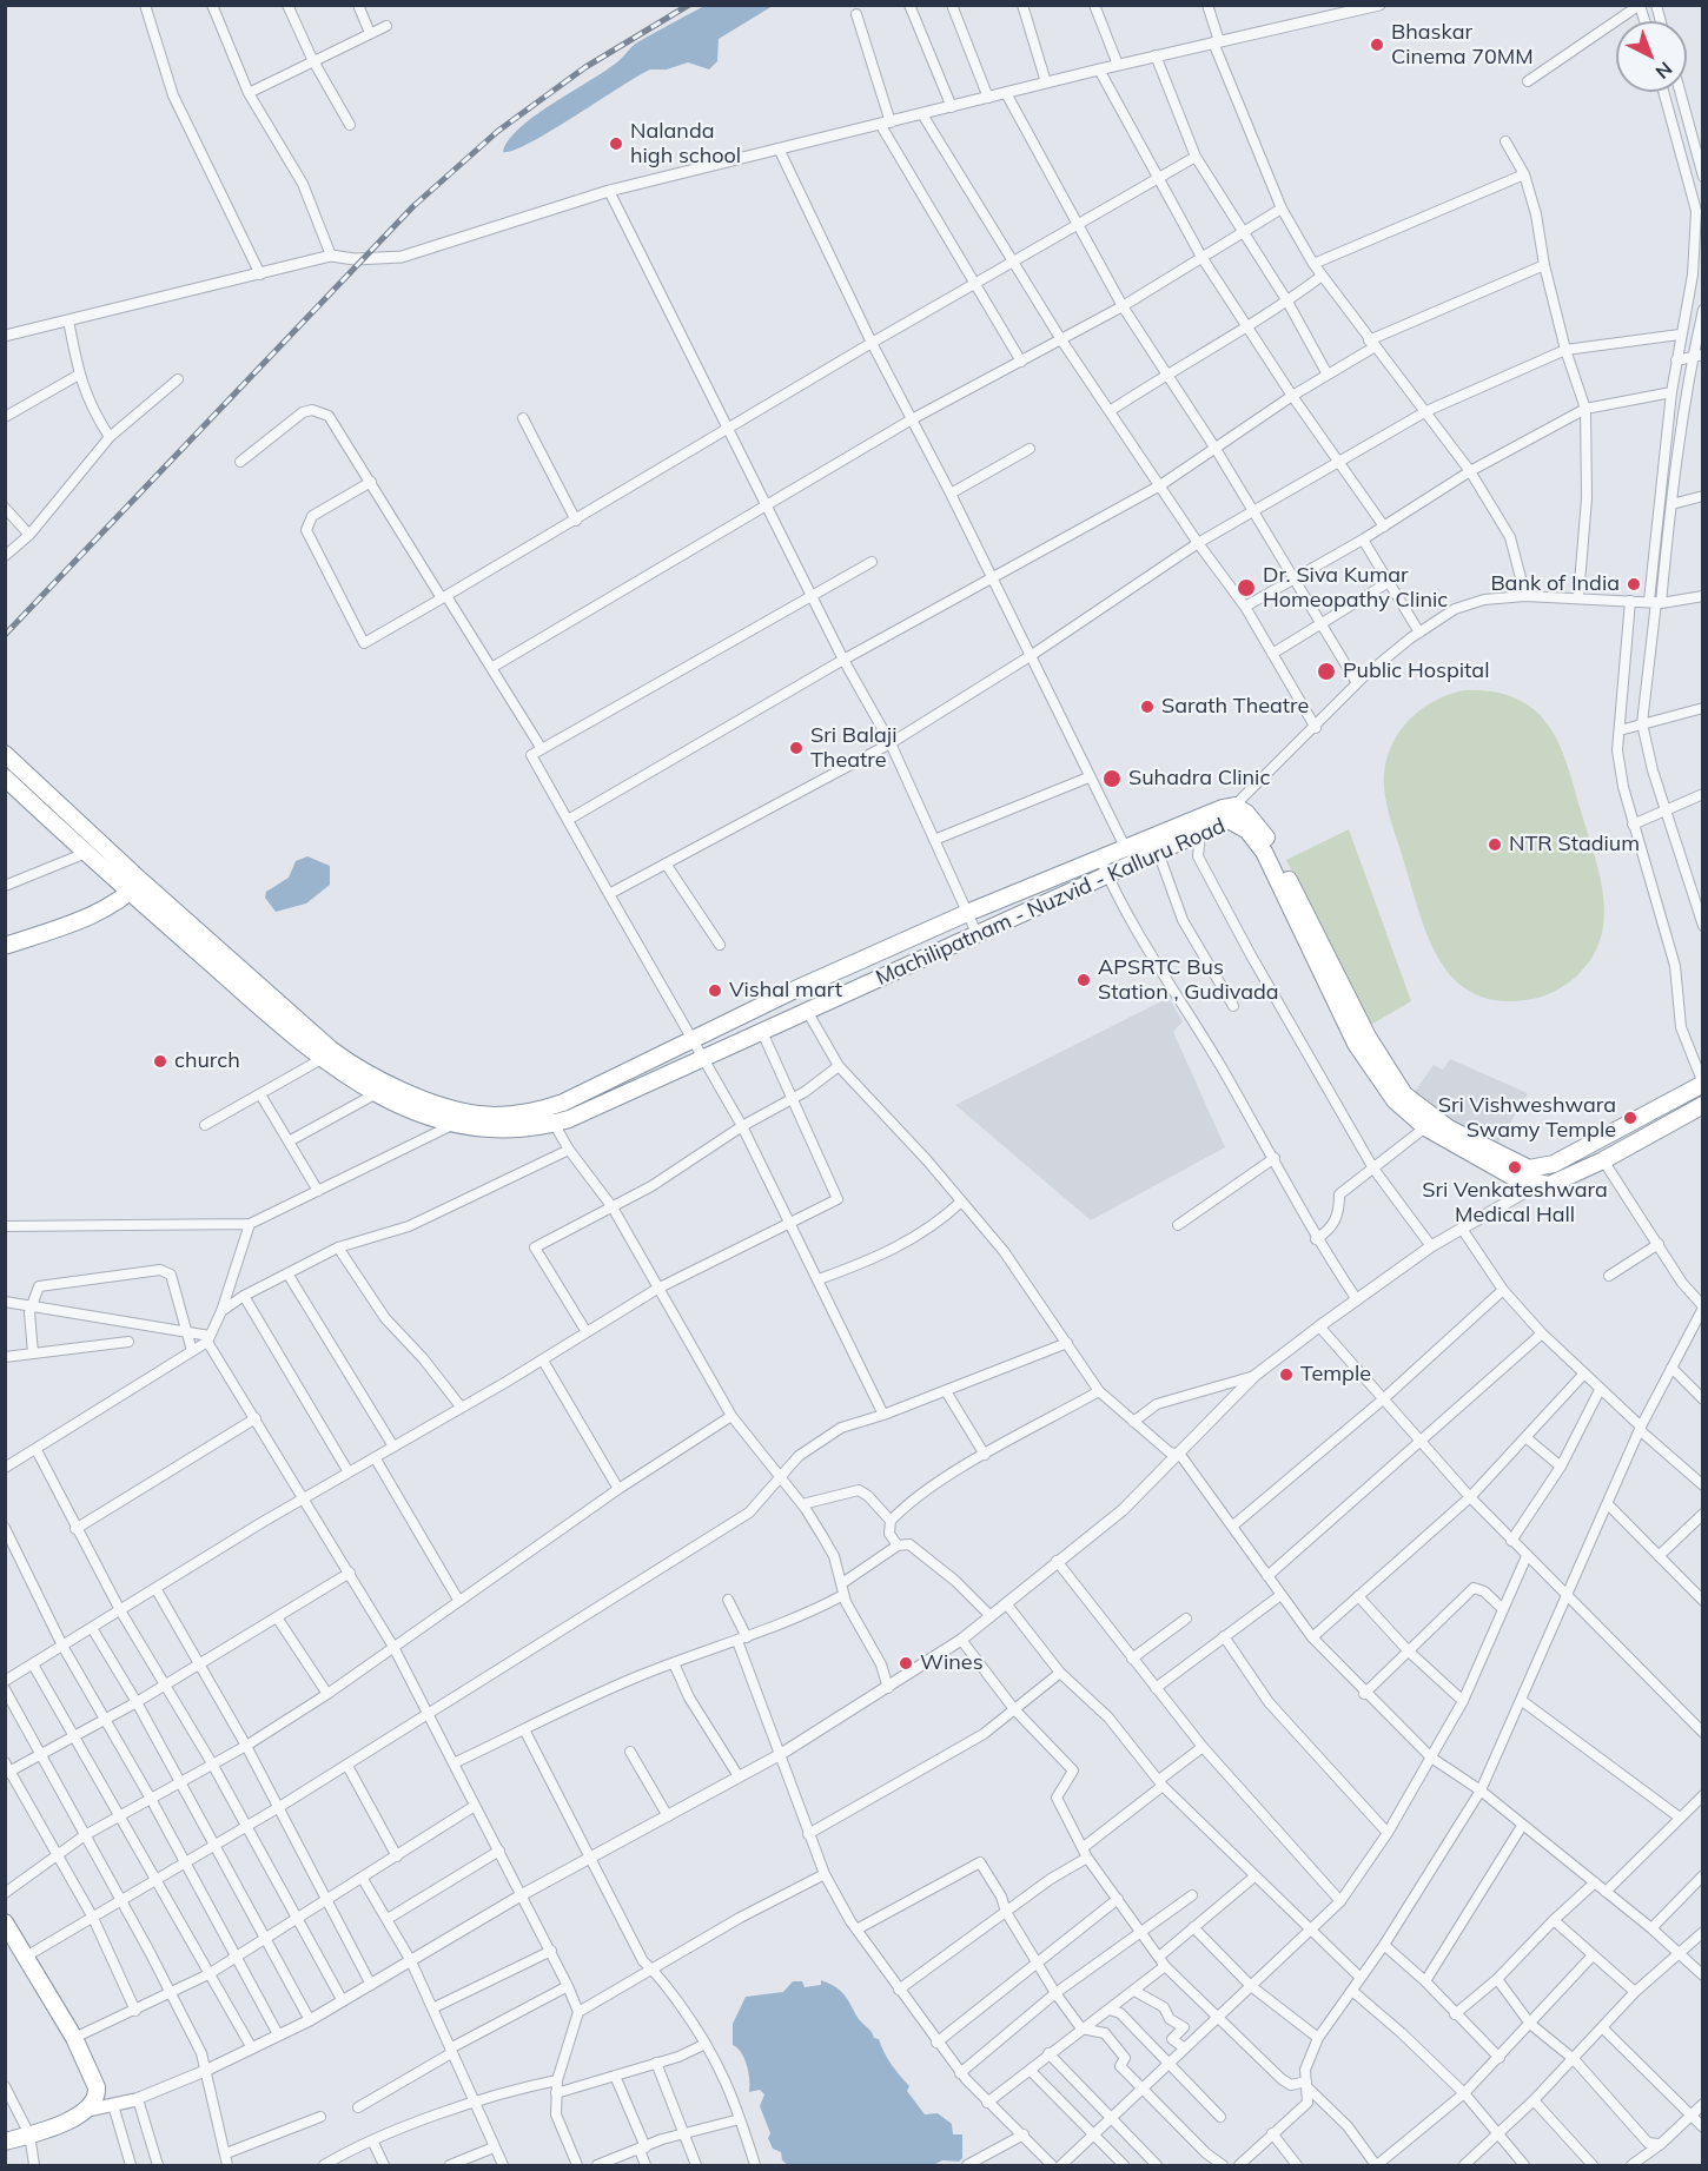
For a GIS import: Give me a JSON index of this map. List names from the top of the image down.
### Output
{
  "streets": {
    "highway": ["Machilipatnam - Nuzvid - Kalluru Road"]
  },
  "places": [
    "Bhaskar Cinema 70MM",
    "Nalanda high school",
    "Bank of India",
    "Dr. Siva Kumar Homeopathy Clinic",
    "Public Hospital",
    "Sarath Theatre",
    "Sri Balaji Theatre",
    "Suhadra Clinic",
    "NTR Stadium",
    "APSRTC Bus Station , Gudivada",
    "Vishal mart",
    "church",
    "Sri Vishweshwara Swamy Temple",
    "Sri Venkateshwara Medical Hall",
    "Temple",
    "Wines"
  ],
  "north": "bottom right"
}
